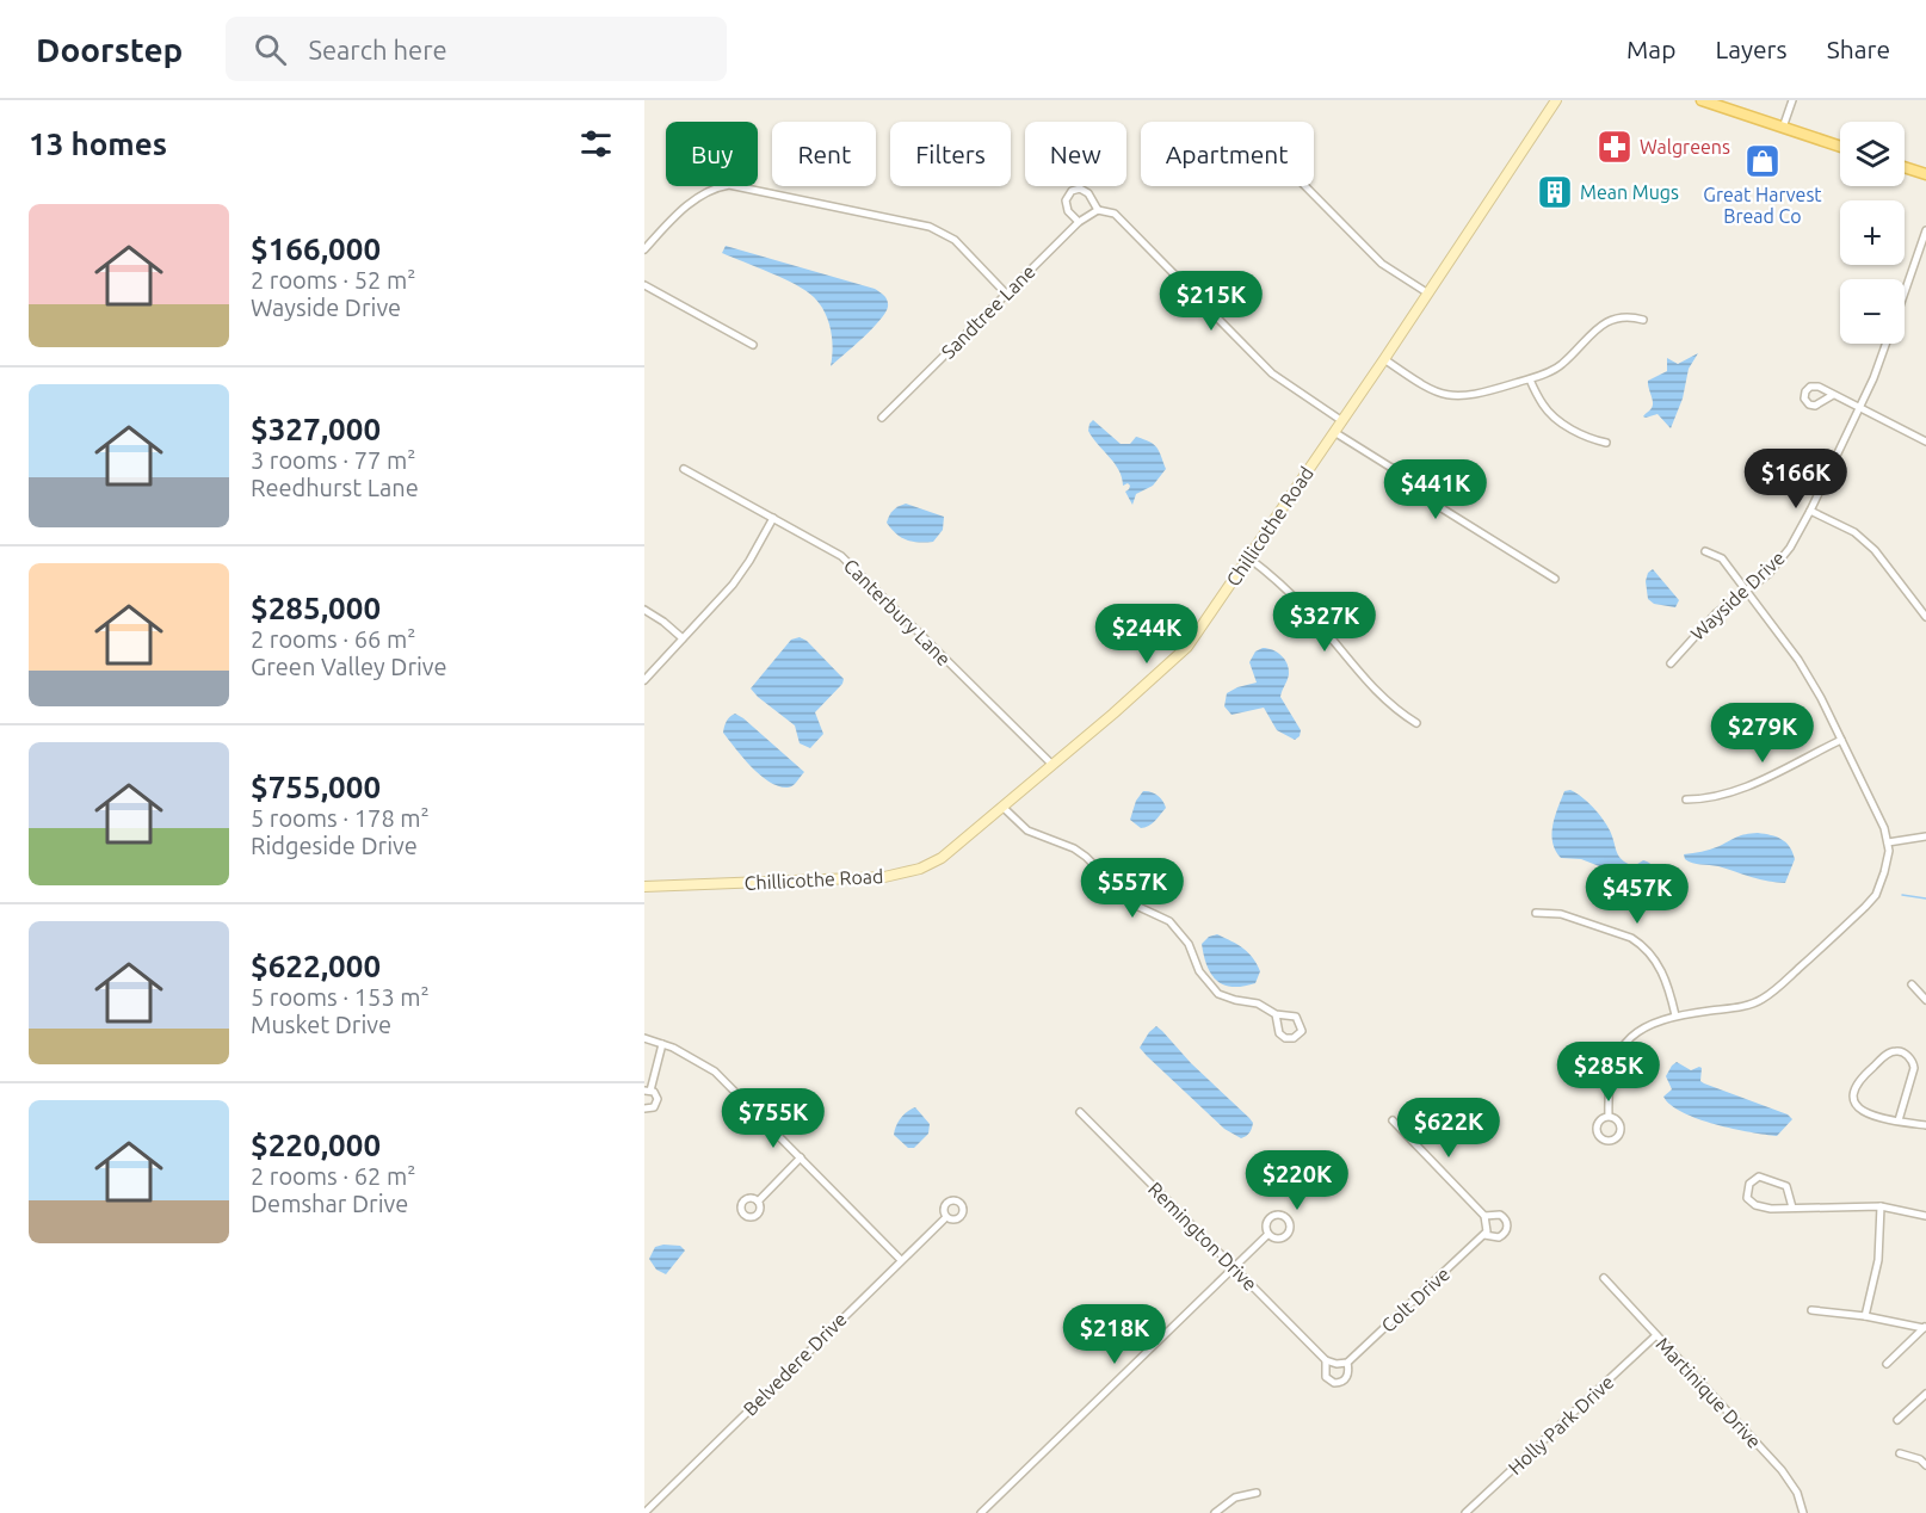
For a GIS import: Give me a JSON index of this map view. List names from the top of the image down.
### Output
{
  "streets": {
    "street": [
      "Sandtree Lane",
      "Chillicothe Road",
      "Wayside Drive",
      "Canterbury Lane",
      "Remington Drive",
      "Colt Drive",
      "Belvedere Drive",
      "Martinique Drive",
      "Holly Park Drive"
    ]
  },
  "crossings": [
    ["Chillicothe Road", "Canterbury Lane"],
    ["Remington Drive", "Colt Drive"],
    ["Martinique Drive", "Holly Park Drive"]
  ],
  "places": {
    "pharmacy": ["Walgreens"],
    "shop": ["Great Harvest Bread Co"],
    "building": ["Mean Mugs"]
  },
  "page": {
    "header": "Doorstep",
    "search": "Search here",
    "nav": ["Map", "Layers", "Share"],
    "heading": "13 homes",
    "map_buttons": ["+", "−"],
    "chip": [
      "Buy",
      "Rent",
      "Filters",
      "New",
      "Apartment"
    ],
    "list": [
      {
        "name": "$166,000",
        "note": "2 rooms · 52 m² · Wayside Drive"
      },
      {
        "name": "$327,000",
        "note": "3 rooms · 77 m² · Reedhurst Lane"
      },
      {
        "name": "$285,000",
        "note": "2 rooms · 66 m² · Green Valley Drive"
      },
      {
        "name": "$755,000",
        "note": "5 rooms · 178 m² · Ridgeside Drive"
      },
      {
        "name": "$622,000",
        "note": "5 rooms · 153 m² · Musket Drive"
      },
      {
        "name": "$220,000",
        "note": "2 rooms · 62 m² · Demshar Drive"
      }
    ],
    "price": [
      "$215K",
      "$166K",
      "$441K",
      "$327K",
      "$244K",
      "$279K",
      "$557K",
      "$457K",
      "$285K",
      "$755K",
      "$622K",
      "$220K",
      "$218K"
    ]
  }
}
